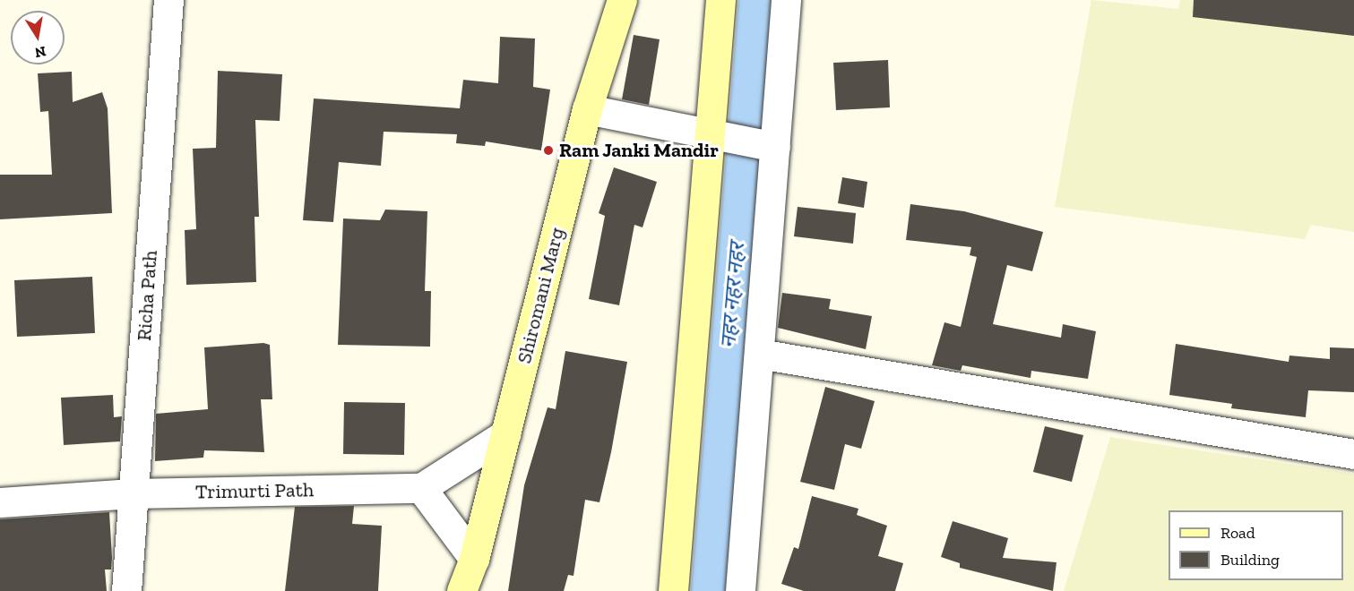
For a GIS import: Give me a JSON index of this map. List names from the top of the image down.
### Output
{
  "streets": {
    "street": ["Richa Path", "Shiromani Marg", "Trimurti Path"]
  },
  "crossings": [
    ["Richa Path", "Trimurti Path"]
  ],
  "water": ["नहर नहर नहर"],
  "places": ["Ram Janki Mandir"],
  "legend": ["Road", "Building"],
  "north": "bottom"
}
